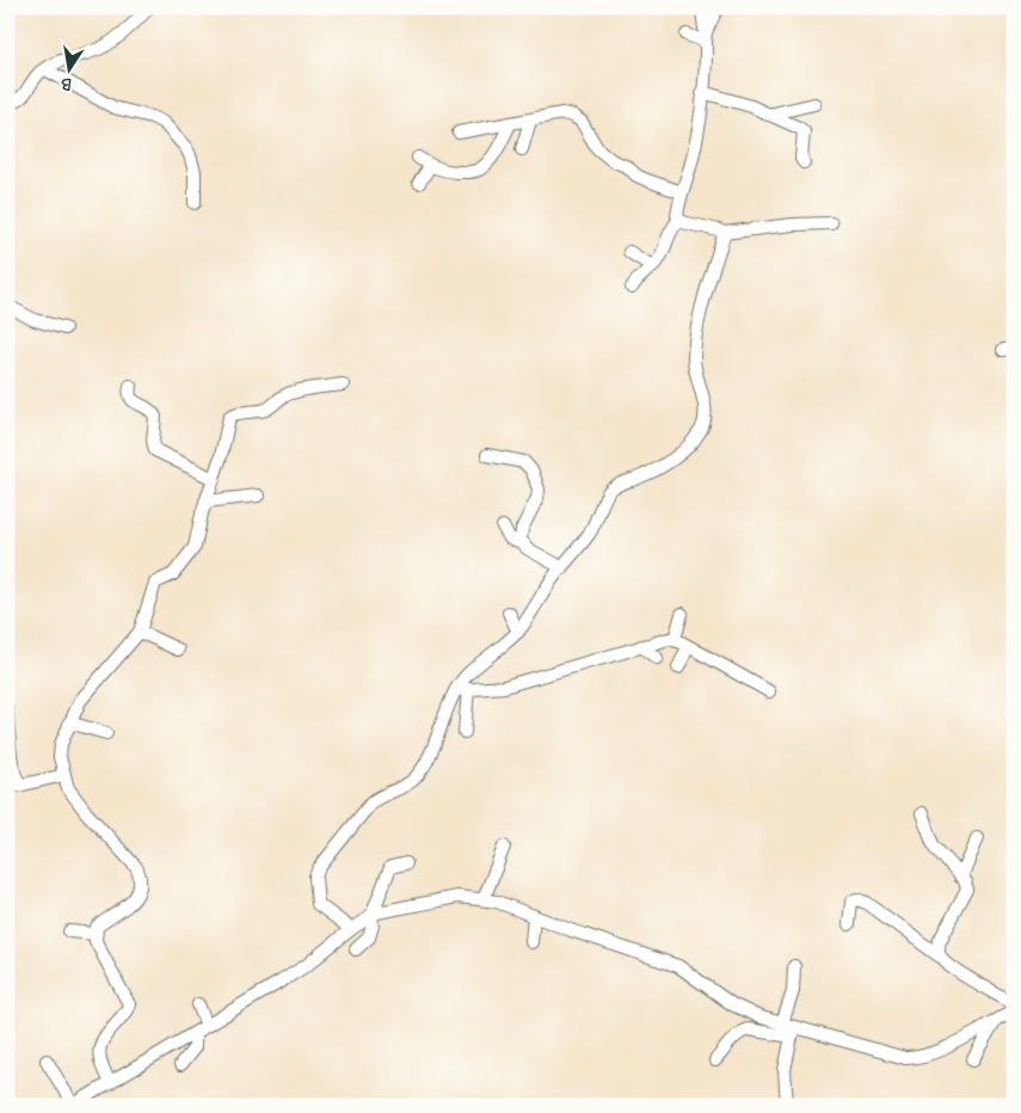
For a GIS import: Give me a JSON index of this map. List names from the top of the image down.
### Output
{
  "north": "bottom"
}
